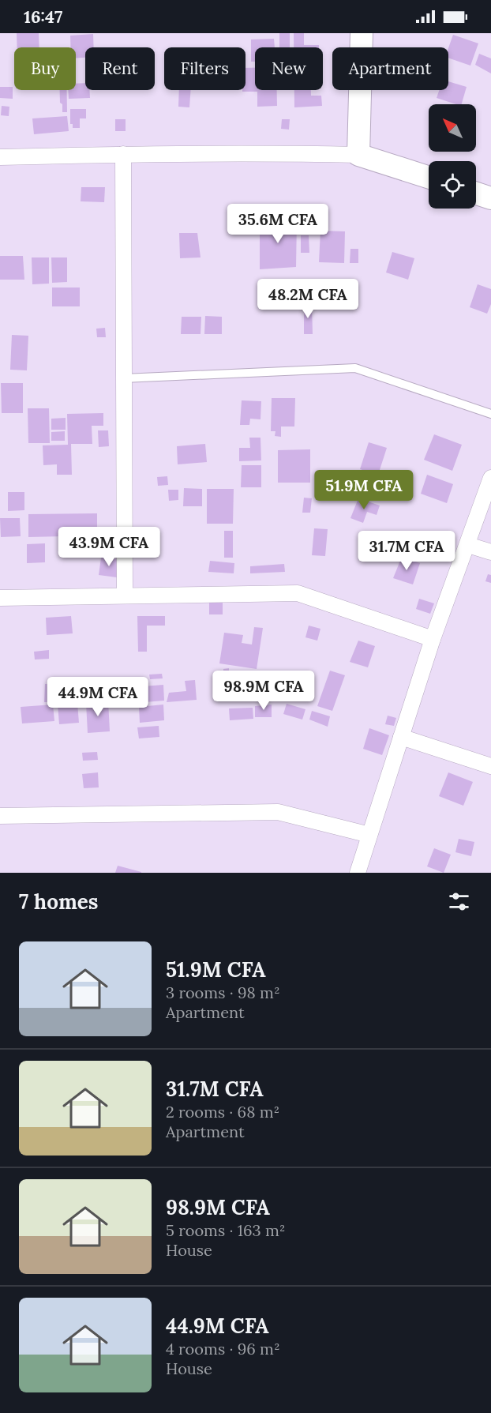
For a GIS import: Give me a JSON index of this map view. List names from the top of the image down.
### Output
{
  "north": "top left",
  "page": {
    "status": "16:47",
    "chip": [
      "Buy",
      "Rent",
      "Filters",
      "New",
      "Apartment"
    ],
    "price": [
      "35.6M CFA",
      "48.2M CFA",
      "51.9M CFA",
      "43.9M CFA",
      "31.7M CFA",
      "98.9M CFA",
      "44.9M CFA"
    ],
    "heading": "7 homes",
    "list": [
      {
        "name": "51.9M CFA",
        "note": "3 rooms · 98 m² · Apartment"
      },
      {
        "name": "31.7M CFA",
        "note": "2 rooms · 68 m² · Apartment"
      },
      {
        "name": "98.9M CFA",
        "note": "5 rooms · 163 m² · House"
      },
      {
        "name": "44.9M CFA",
        "note": "4 rooms · 96 m² · House"
      }
    ]
  }
}
